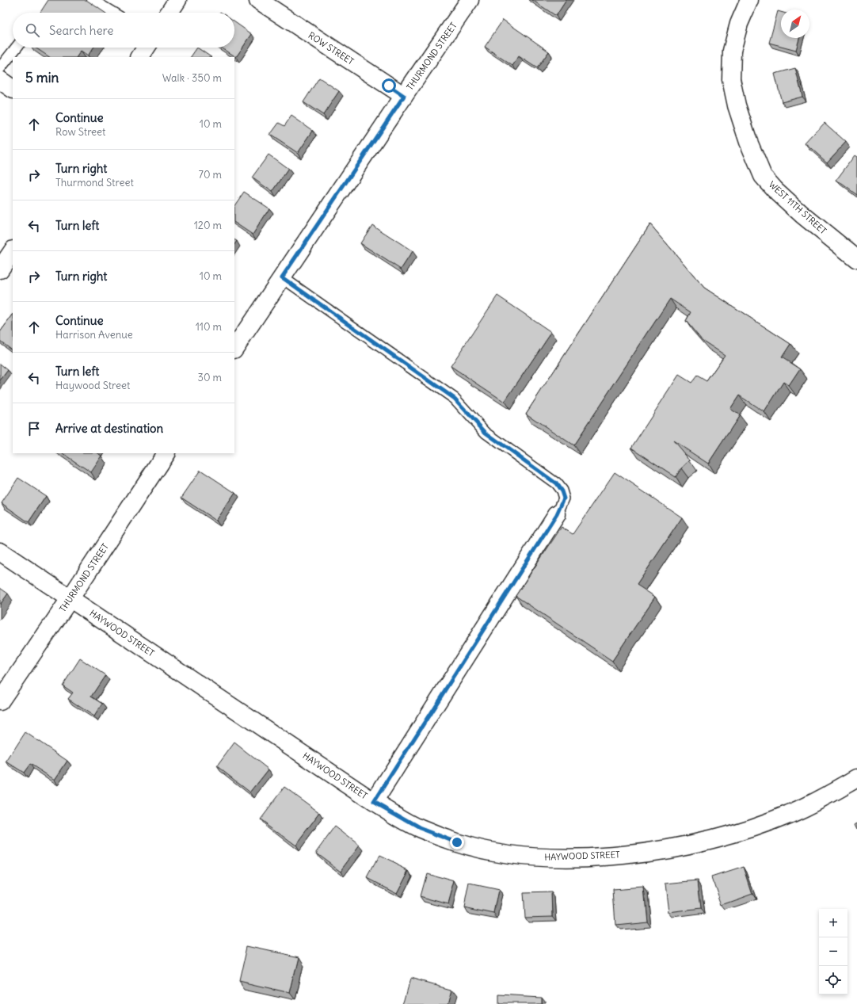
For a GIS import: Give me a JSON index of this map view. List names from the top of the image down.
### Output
{
  "streets": {
    "street": [
      "ROW STREET",
      "THURMOND STREET",
      "WEST 11TH STREET",
      "HAYWOOD STREET"
    ]
  },
  "crossings": [
    ["ROW STREET", "THURMOND STREET"],
    ["THURMOND STREET", "HAYWOOD STREET"]
  ],
  "north": "top right",
  "page": {
    "search": "Search here",
    "heading": ["5 min", "Walk · 350 m"],
    "list": [
      ["Continue", "Row Street", "10 m"],
      ["Turn right", "Thurmond Street", "70 m"],
      ["Turn left", "120 m"],
      ["Turn right", "10 m"],
      ["Continue", "Harrison Avenue", "110 m"],
      ["Turn left", "Haywood Street", "30 m"],
      "Arrive at destination"
    ],
    "map_buttons": ["+", "−"]
  }
}
